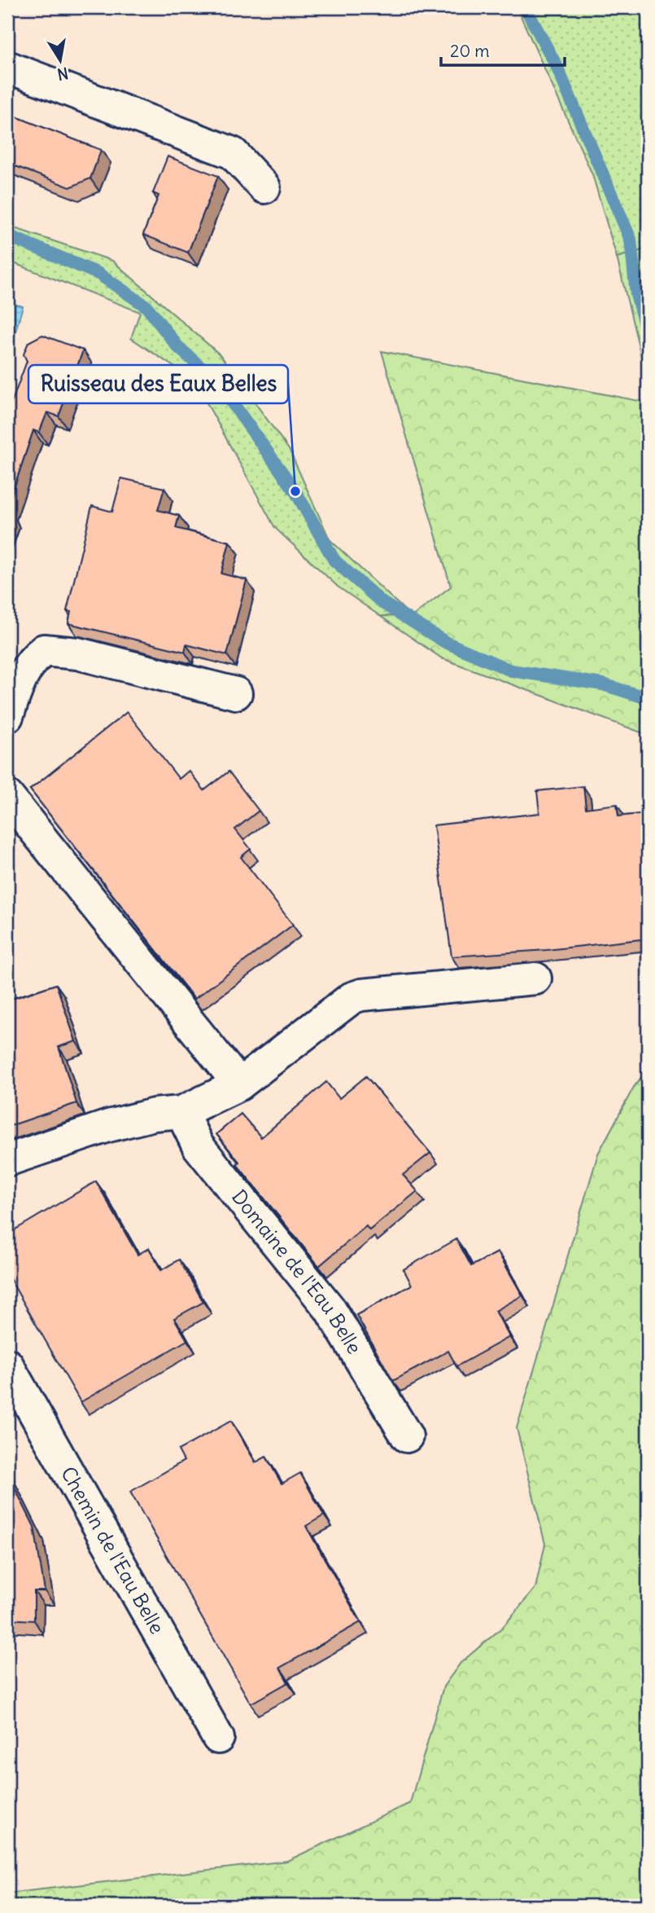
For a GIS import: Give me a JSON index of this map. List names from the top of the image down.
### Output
{
  "streets": {
    "street": ["Domaine de l'Eau Belle", "Chemin de l'Eau Belle"]
  },
  "places": ["Ruisseau des Eaux Belles"],
  "scale_bar": "20 m",
  "north": "bottom"
}
